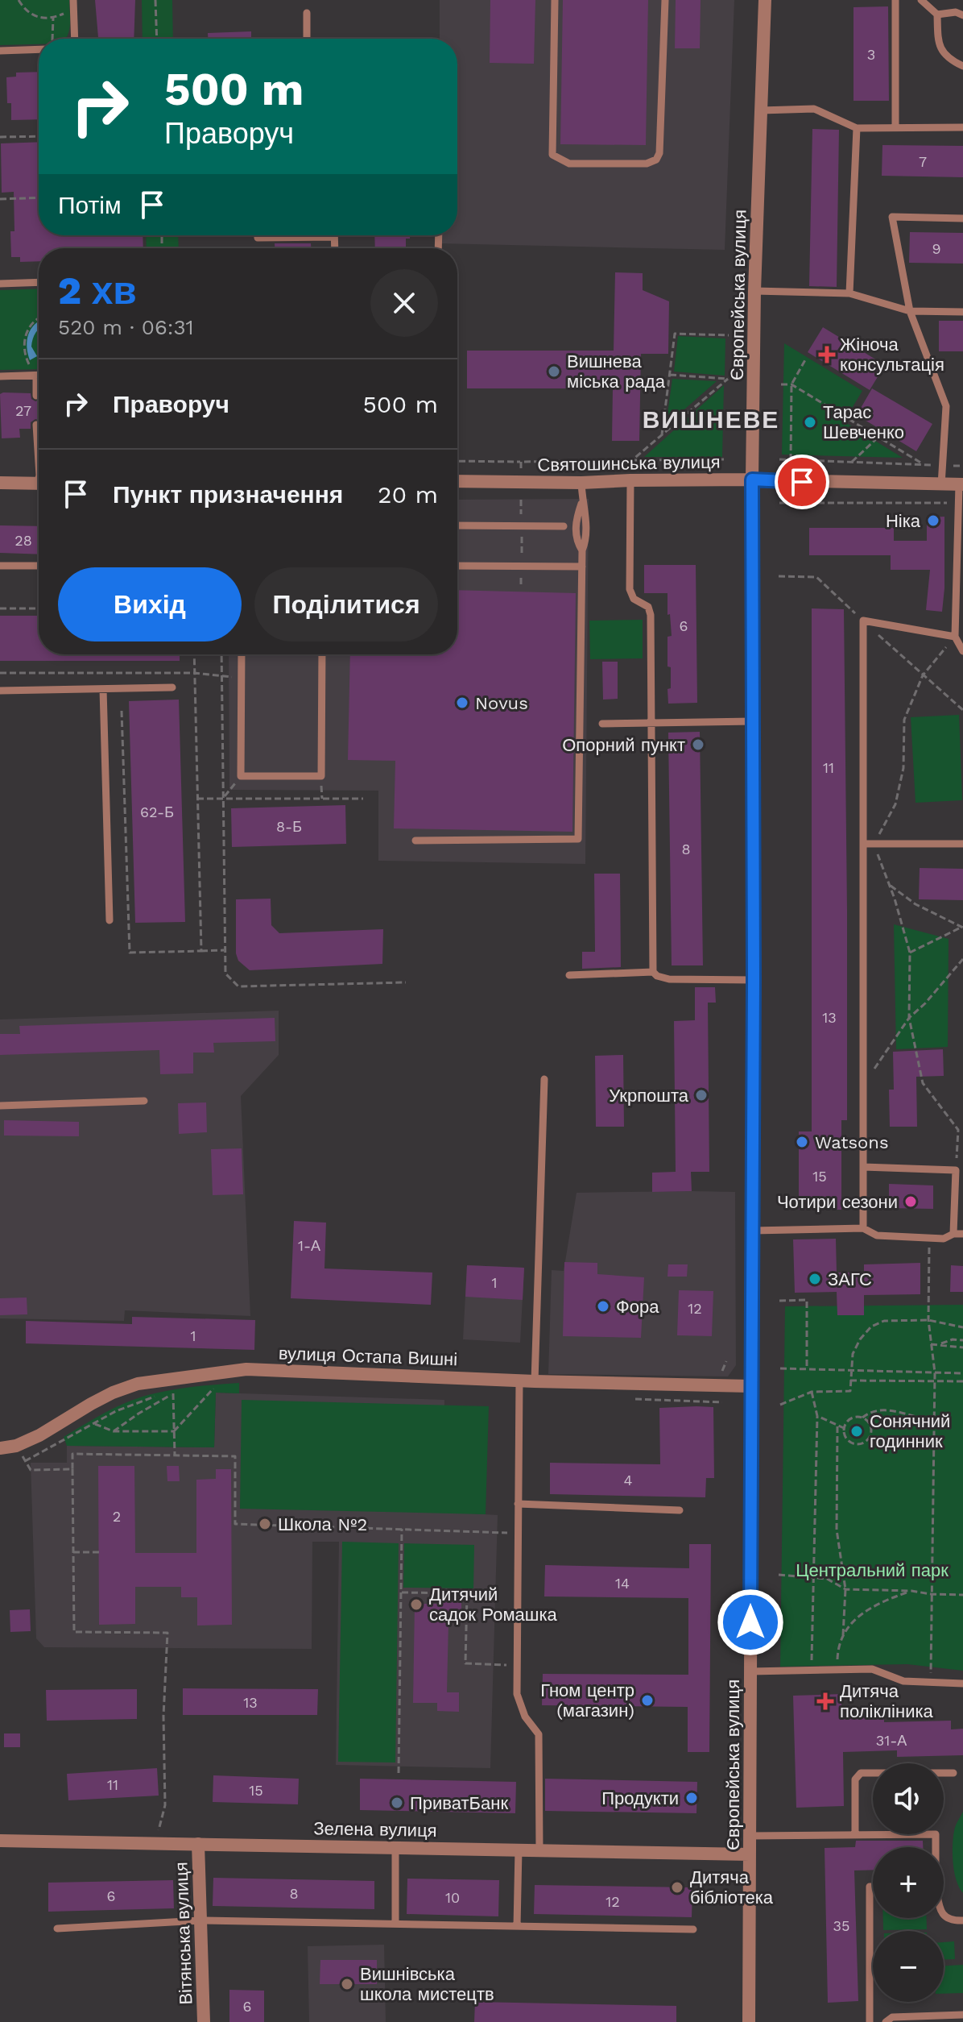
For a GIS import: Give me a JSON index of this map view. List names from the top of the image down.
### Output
{
  "streets": {
    "street": [
      "Європейська вулиця",
      "Святошинська вулиця",
      "вулиця Остапа Вишні",
      "Зелена вулиця",
      "Вітянська вулиця"
    ]
  },
  "crossings": [
    ["Європейська вулиця", "Святошинська вулиця"],
    ["Європейська вулиця", "вулиця Остапа Вишні"],
    ["Європейська вулиця", "Зелена вулиця"],
    ["Зелена вулиця", "Вітянська вулиця"]
  ],
  "districts": ["ВИШНЕВЕ"],
  "parks": ["Центральний парк"],
  "places": {
    "health": ["Жіноча консультація", "Дитяча полікліника"],
    "other": [
      "Вишнева міська рада",
      "Тарас Шевченко",
      "Ніка",
      "Novus",
      "Опорний пункт",
      "Укрпошта",
      "Watsons",
      "Чотири сезони",
      "ЗАГС",
      "Фора",
      "Сонячний годинник",
      "Школа №2",
      "Дитячий садок Ромашка",
      "Гном центр (магазин)",
      "Продукти",
      "ПриватБанк",
      "Дитяча бібліотека",
      "Вишнівська школа мистецтв"
    ]
  },
  "house_numbers": [
    "3",
    "7",
    "9",
    "27",
    "28",
    "6",
    "11",
    "62-Б",
    "8-Б",
    "8",
    "13",
    "15",
    "1-А",
    "1",
    "12",
    "1",
    "4",
    "2",
    "14",
    "13",
    "31-А",
    "11",
    "15",
    "8",
    "6",
    "10",
    "12",
    "35",
    "6"
  ],
  "page": {
    "turn": ["500 m", "Праворуч"],
    "then": "Потім",
    "heading": ["2 хв", "520 m · 06:31"],
    "list": [
      {
        "name": "Праворуч",
        "value": "500 m"
      },
      {
        "name": "Пункт призначення",
        "value": "20 m"
      }
    ],
    "buttons": ["Вихід", "Поділитися"],
    "map_buttons": ["+", "−"]
  }
}
